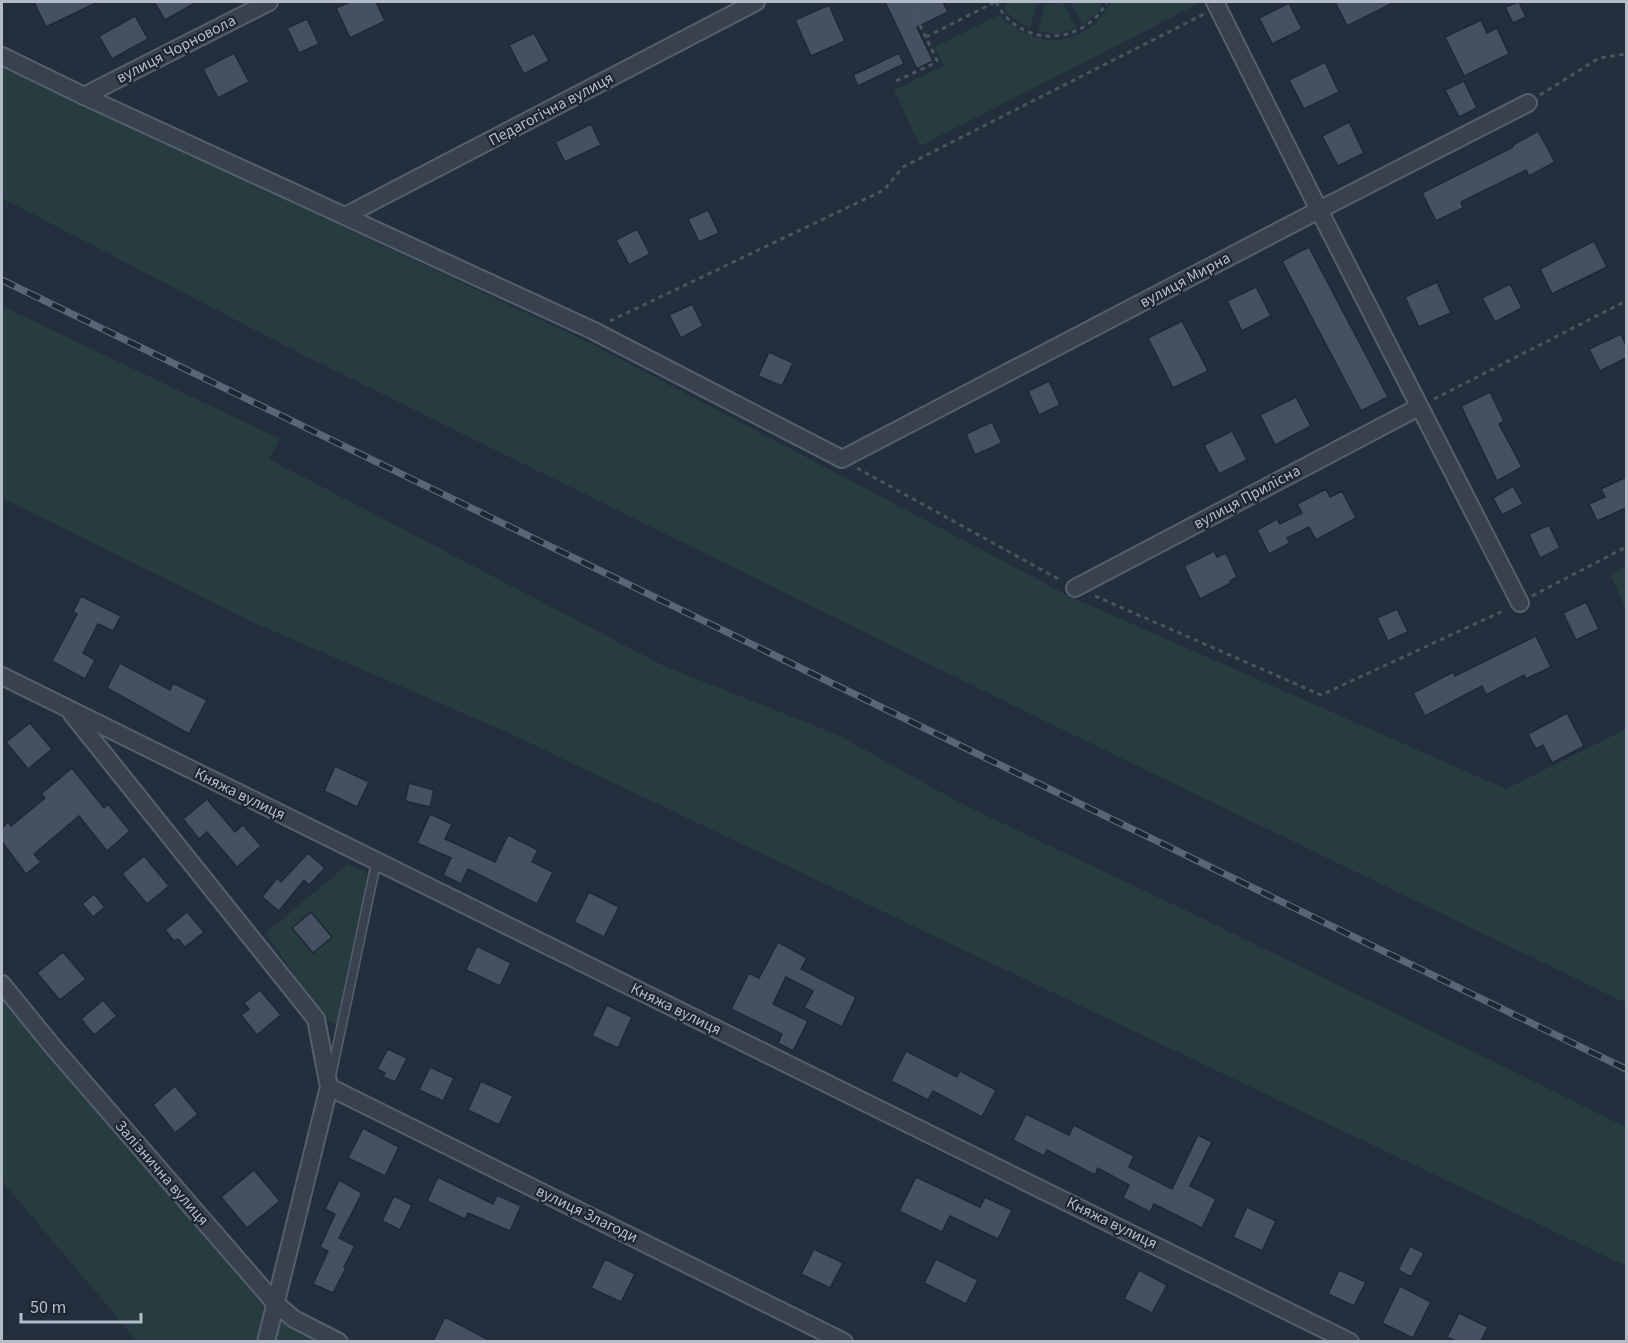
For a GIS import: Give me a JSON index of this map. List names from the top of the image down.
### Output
{
  "streets": {
    "street": [
      "вулиця Чорновола",
      "Педагогічна вулиця",
      "вулиця Мирна",
      "вулиця Прилісна",
      "Княжа вулиця",
      "Залізнична вулиця",
      "вулиця Злагоди"
    ]
  },
  "scale_bar": "50 m"
}
